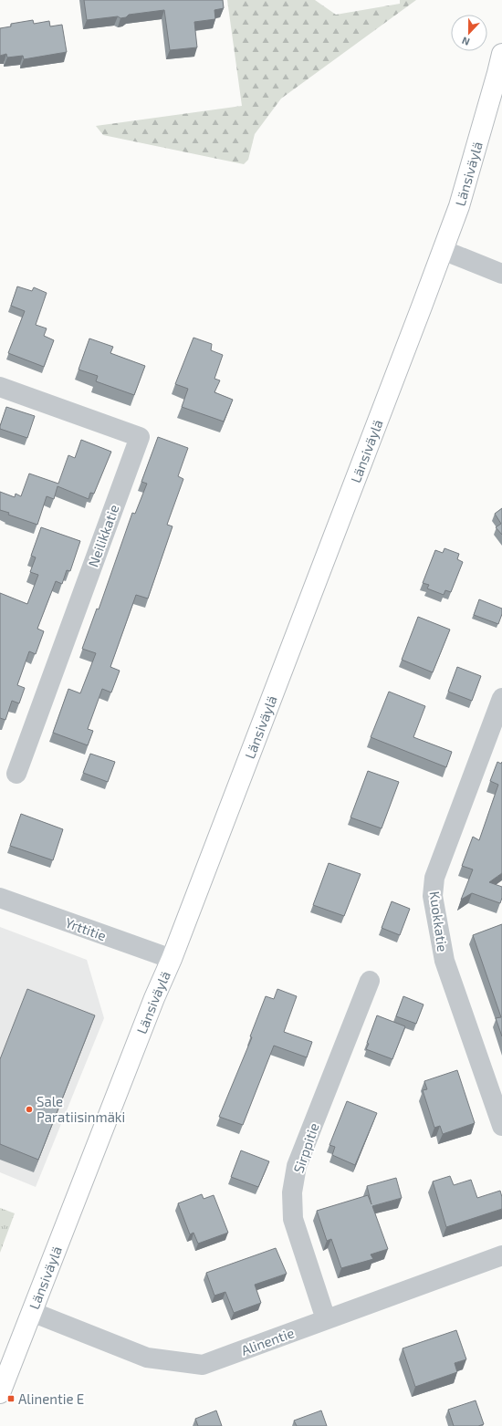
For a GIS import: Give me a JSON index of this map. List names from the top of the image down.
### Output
{
  "streets": {
    "main road": ["Länsiväylä"],
    "street": [
      "Neilikkatie",
      "Kuokkatie",
      "Yrttitie",
      "Sirppitie",
      "Alinentie"
    ]
  },
  "crossings": [
    ["Länsiväylä", "Yrttitie"],
    ["Länsiväylä", "Alinentie"],
    ["Sirppitie", "Alinentie"]
  ],
  "places": {
    "other": ["Sale Paratiisinmäki"],
    "transit": ["Alinentie E"]
  },
  "north": "bottom"
}
